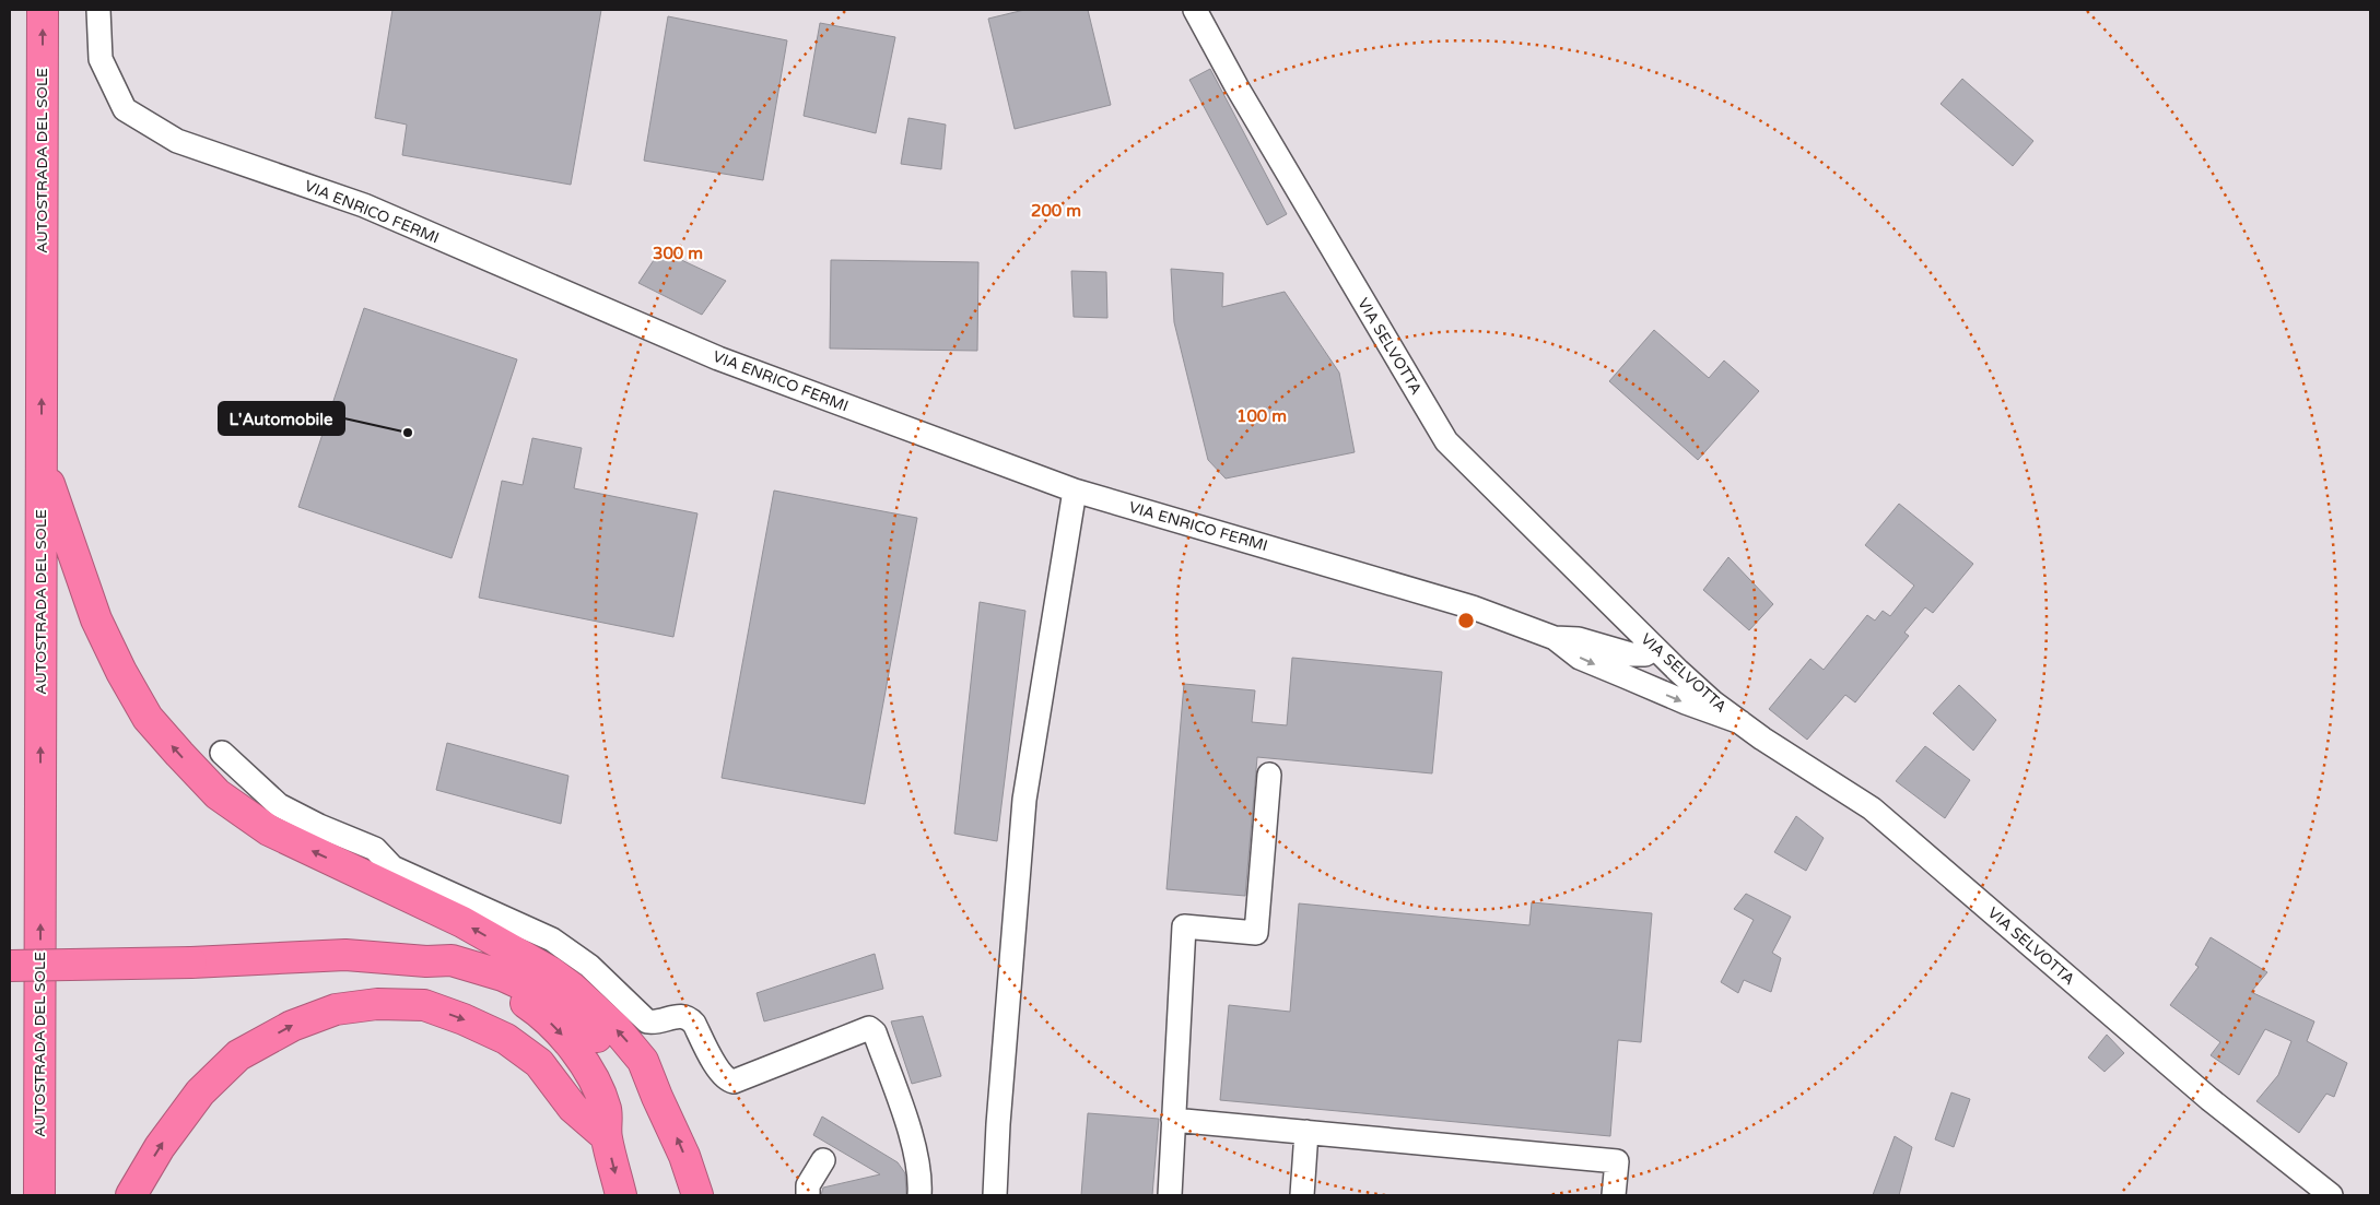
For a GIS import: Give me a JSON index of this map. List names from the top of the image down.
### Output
{
  "streets": {
    "highway": ["AUTOSTRADA DEL SOLE"],
    "street": ["VIA ENRICO FERMI", "VIA SELVOTTA"]
  },
  "crossings": [
    ["VIA ENRICO FERMI", "VIA SELVOTTA"]
  ],
  "one_way": ["AUTOSTRADA DEL SOLE"],
  "places": ["L'Automobile"],
  "rings": ["200 m", "300 m", "100 m"]
}
